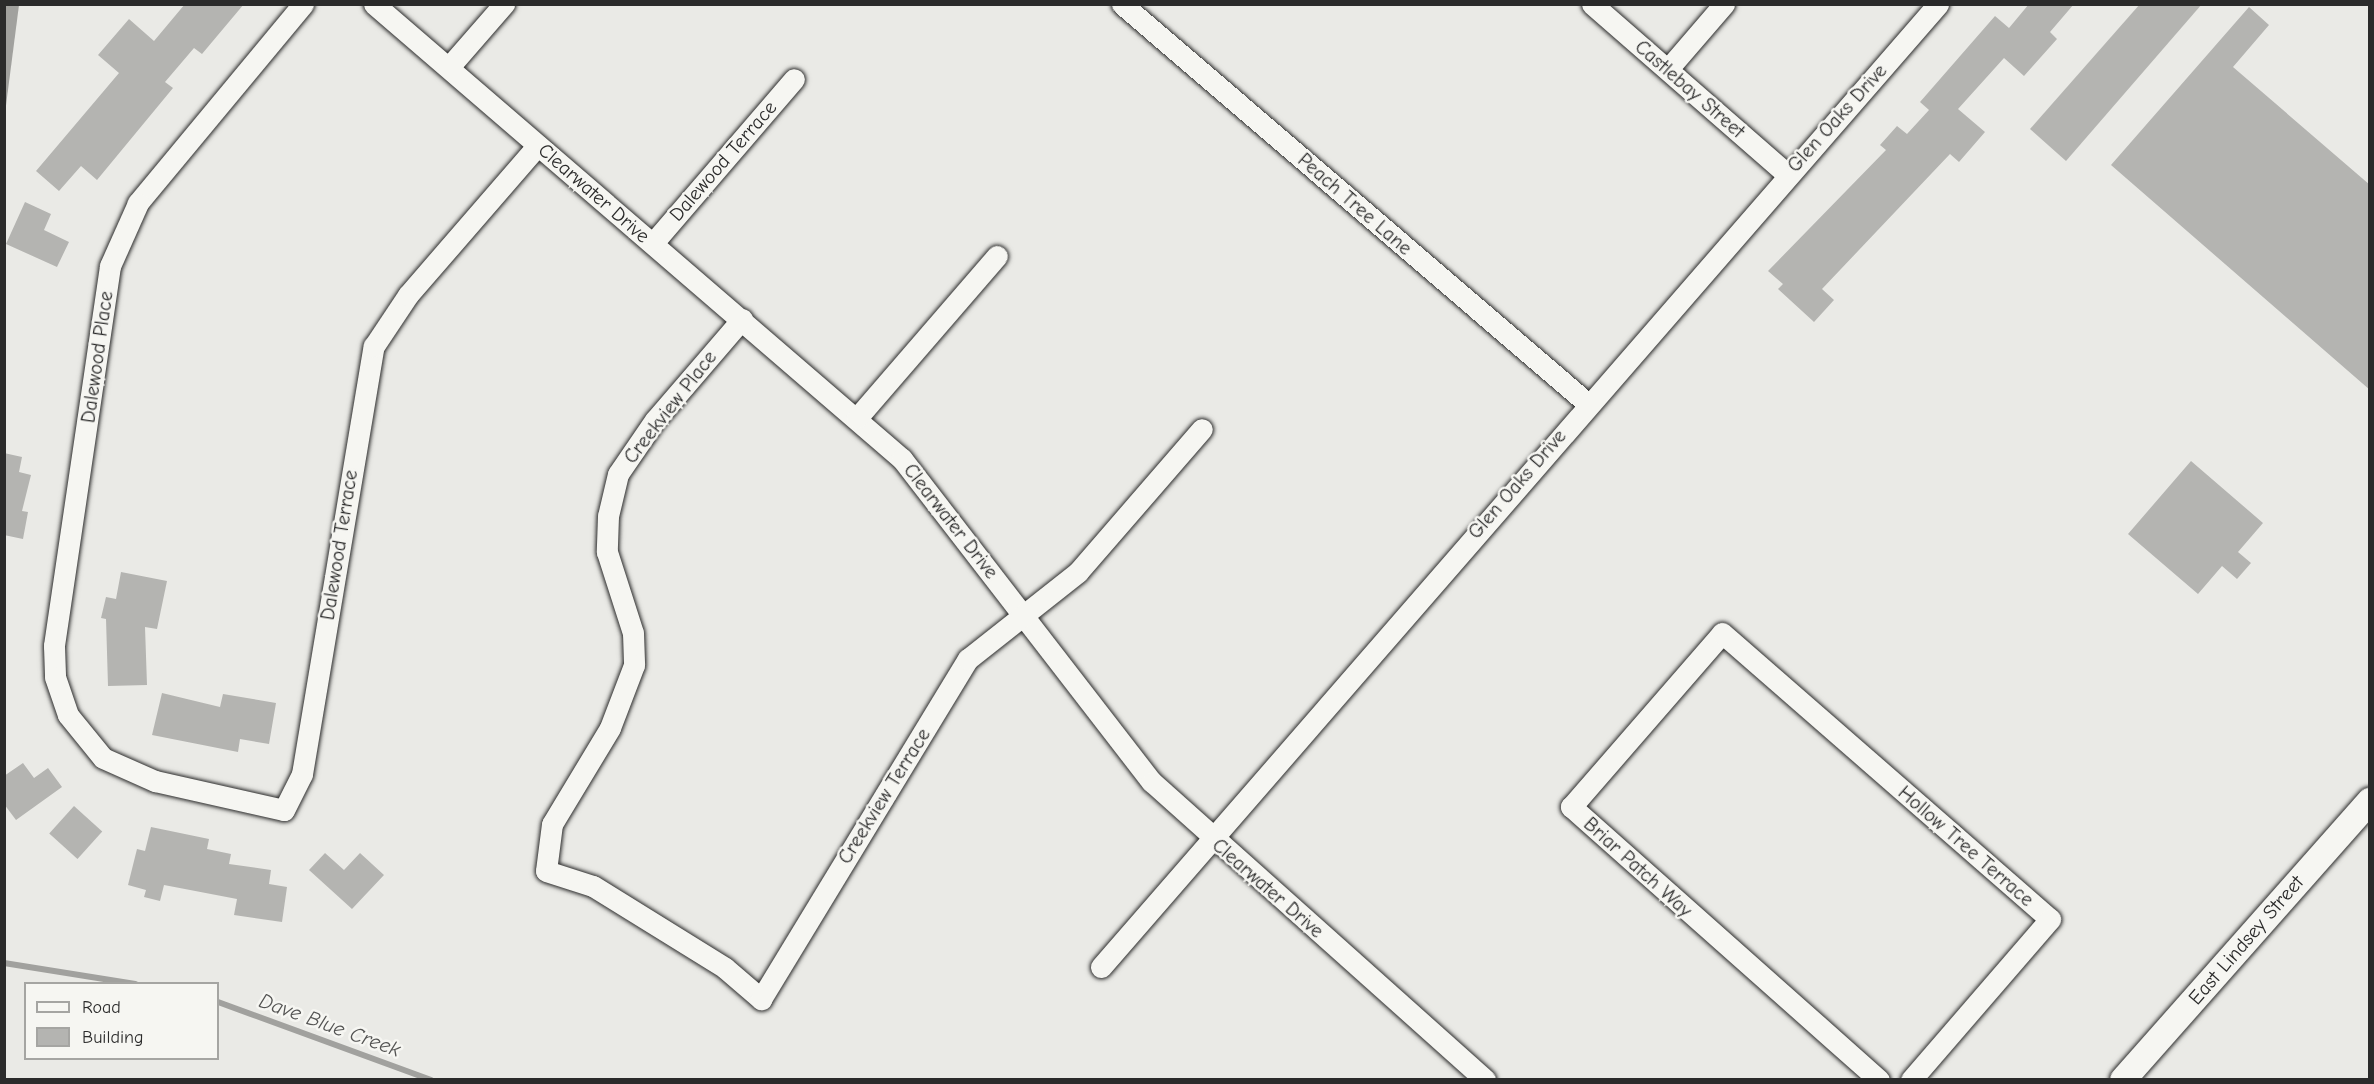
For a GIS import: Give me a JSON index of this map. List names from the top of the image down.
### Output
{
  "streets": {
    "street": [
      "Castlebay Street",
      "Glen Oaks Drive",
      "Dalewood Terrace",
      "Clearwater Drive",
      "Peach Tree Lane",
      "Dalewood Place",
      "Creekview Place",
      "Creekview Terrace",
      "Hollow Tree Terrace",
      "Briar Patch Way",
      "East Lindsey Street"
    ]
  },
  "crossings": [
    ["Castlebay Street", "Glen Oaks Drive"],
    ["Glen Oaks Drive", "Clearwater Drive"],
    ["Glen Oaks Drive", "Peach Tree Lane"],
    ["Dalewood Terrace", "Clearwater Drive"],
    ["Dalewood Terrace", "Dalewood Place"],
    ["Clearwater Drive", "Creekview Place"],
    ["Clearwater Drive", "Creekview Terrace"],
    ["Creekview Place", "Creekview Terrace"],
    ["Hollow Tree Terrace", "Briar Patch Way"]
  ],
  "water": ["Dave Blue Creek"],
  "legend": ["Road", "Building"]
}
